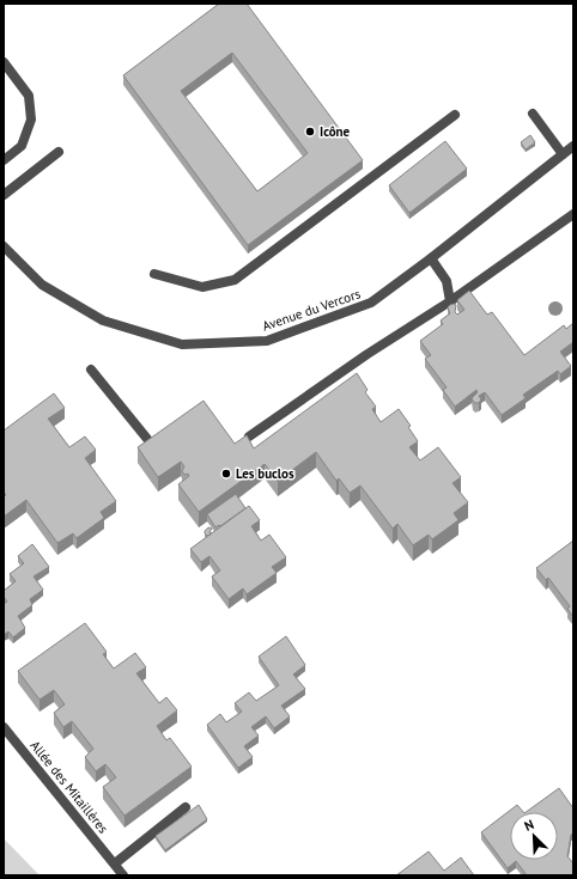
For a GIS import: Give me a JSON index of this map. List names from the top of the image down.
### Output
{
  "streets": {
    "street": ["Avenue du Vercors", "Allée des Mitaillères"]
  },
  "places": ["Icône", "Les buclos"],
  "north": "top left"
}
